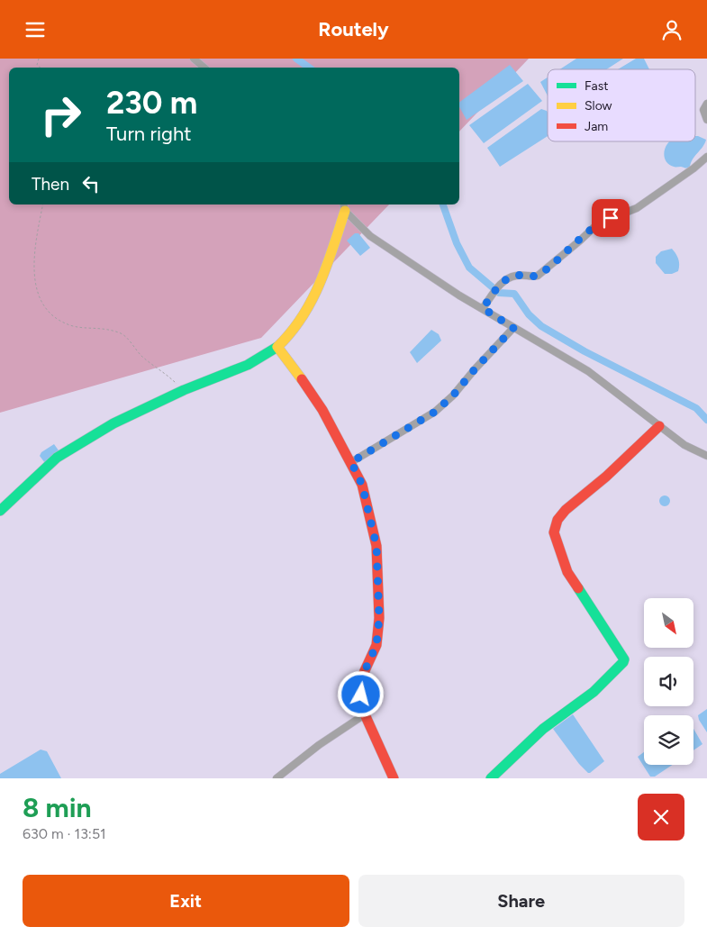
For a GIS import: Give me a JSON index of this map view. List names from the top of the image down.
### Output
{
  "legend": ["Fast", "Slow", "Jam"],
  "north": "bottom right",
  "page": {
    "header": "Routely",
    "turn": ["230 m", "Turn right"],
    "then": "Then",
    "heading": ["8 min", "630 m · 13:51"],
    "buttons": ["Exit", "Share"]
  }
}
